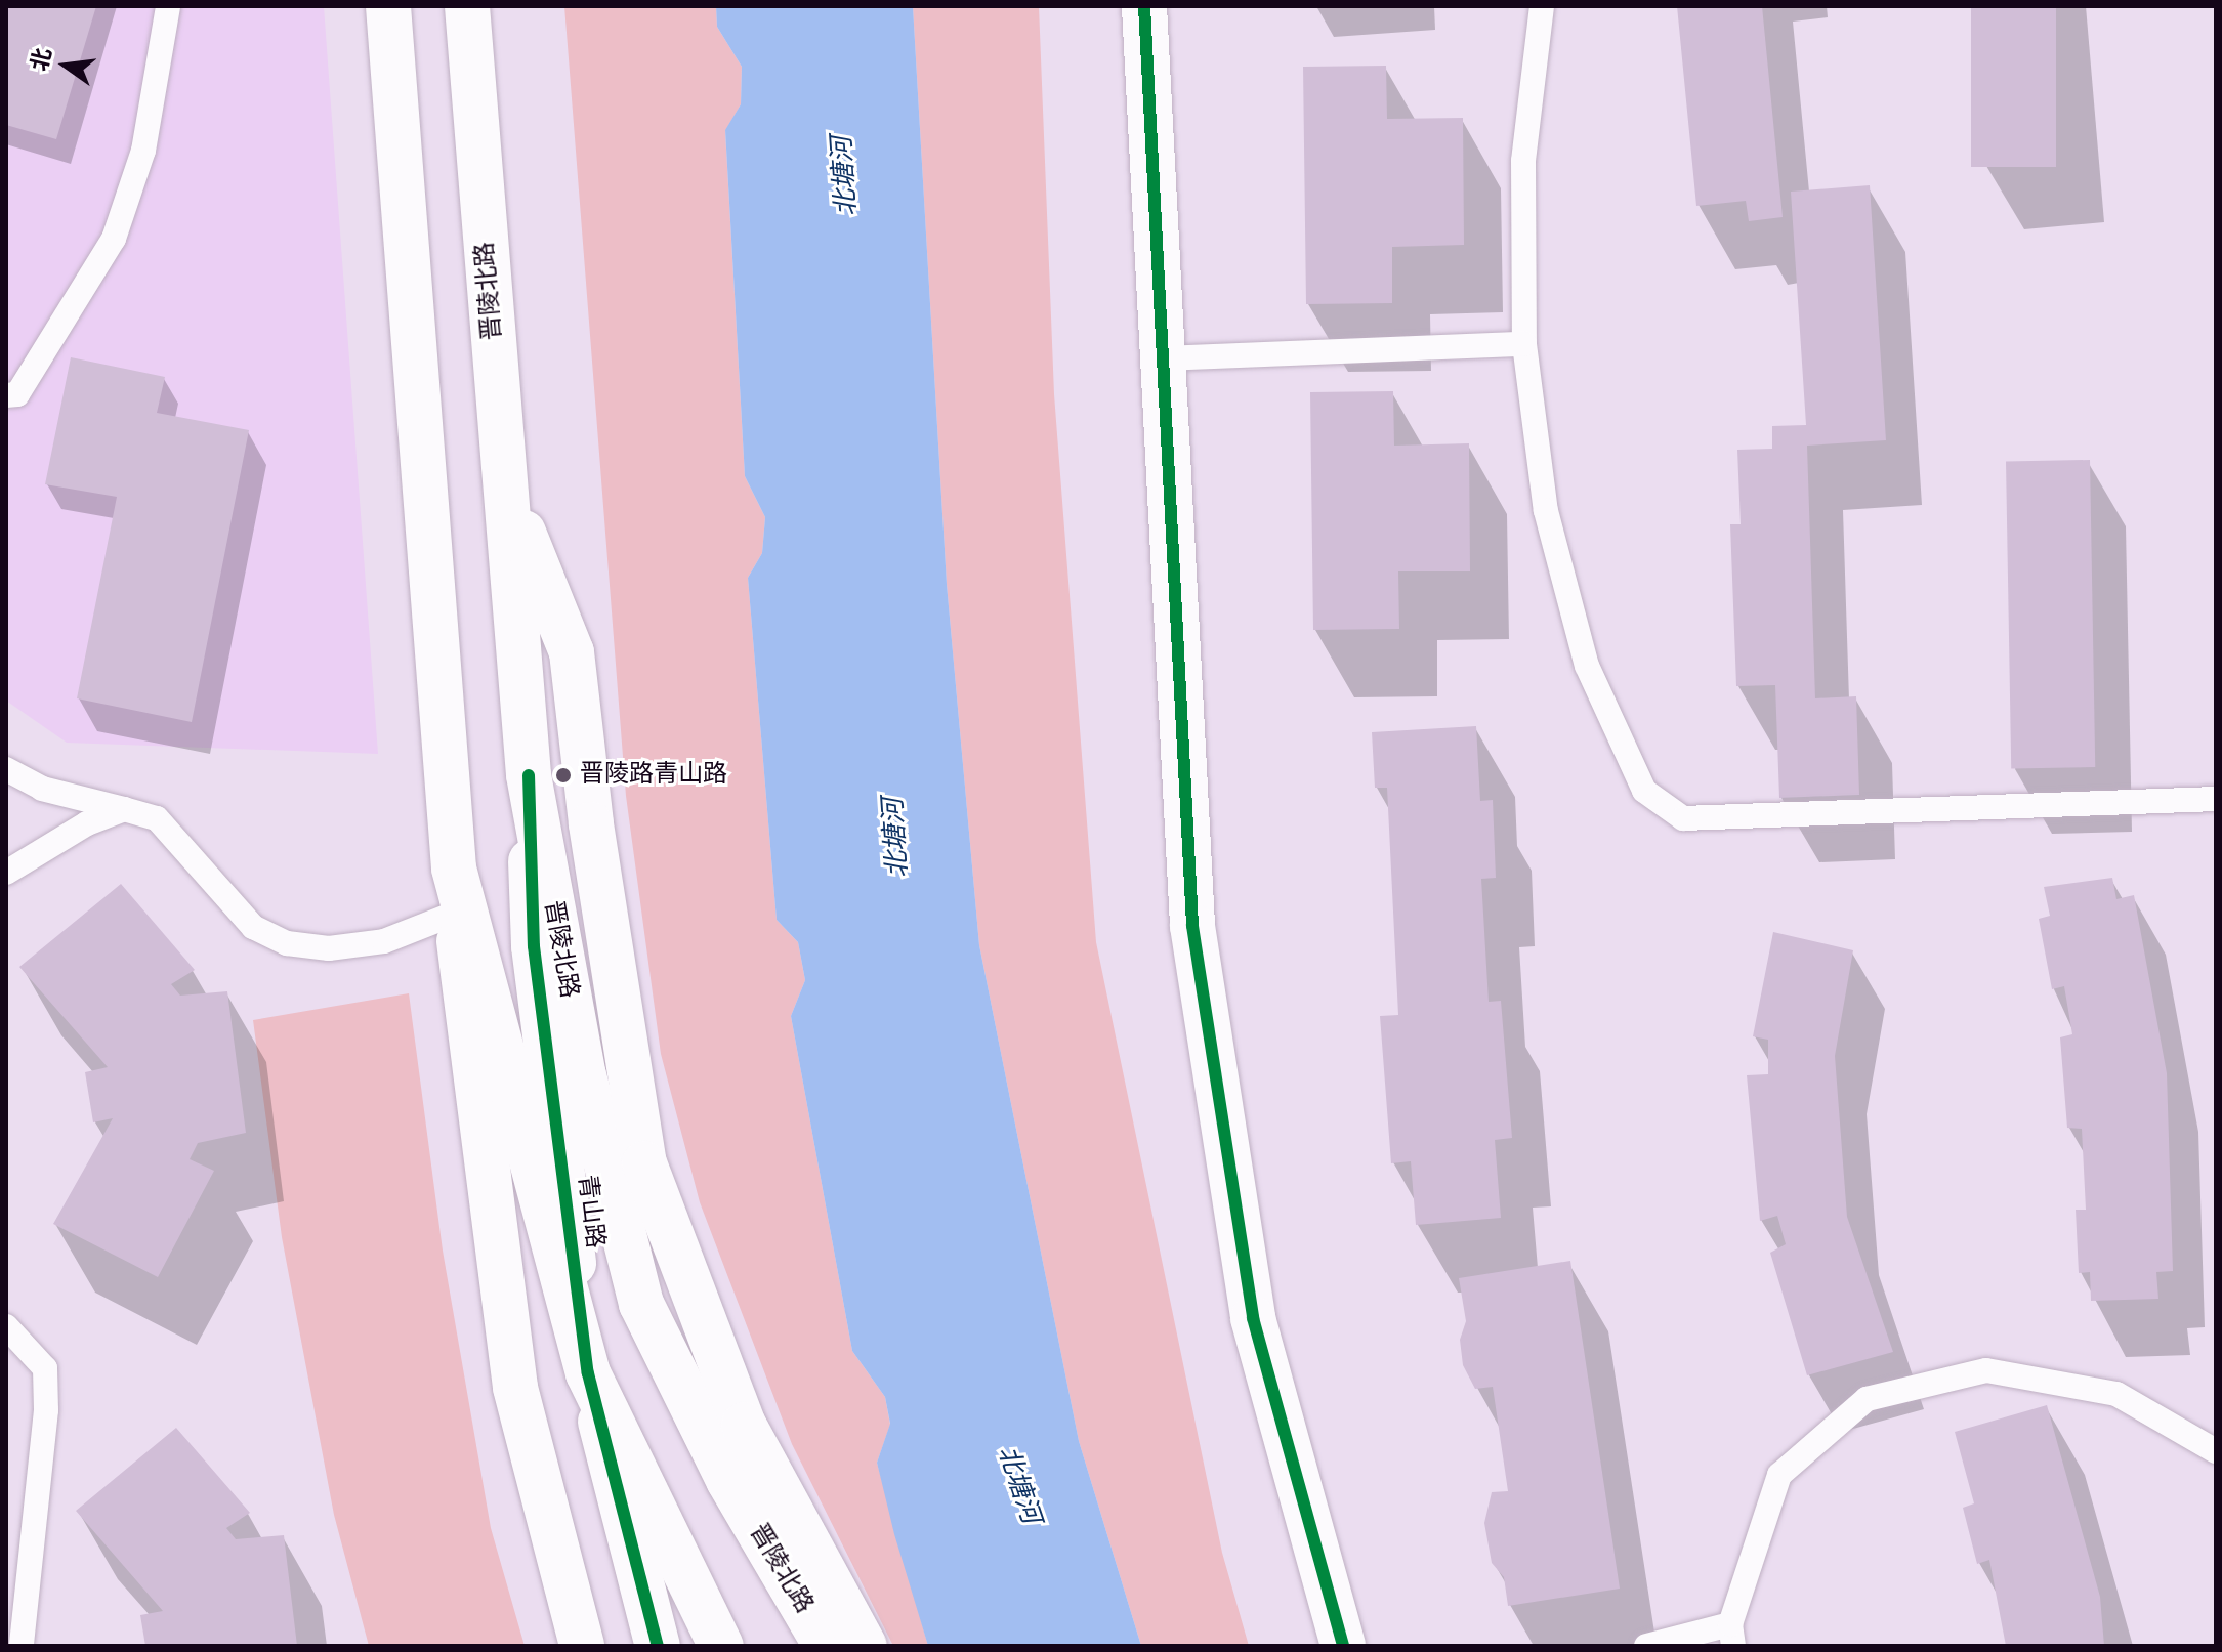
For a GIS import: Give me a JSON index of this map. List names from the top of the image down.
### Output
{
  "streets": {
    "main road": ["晋陵北路", "青山路"]
  },
  "crossings": [
    ["晋陵北路", "青山路"]
  ],
  "water": ["北塘河"],
  "places": ["晋陵路青山路"],
  "north": "left"
}
